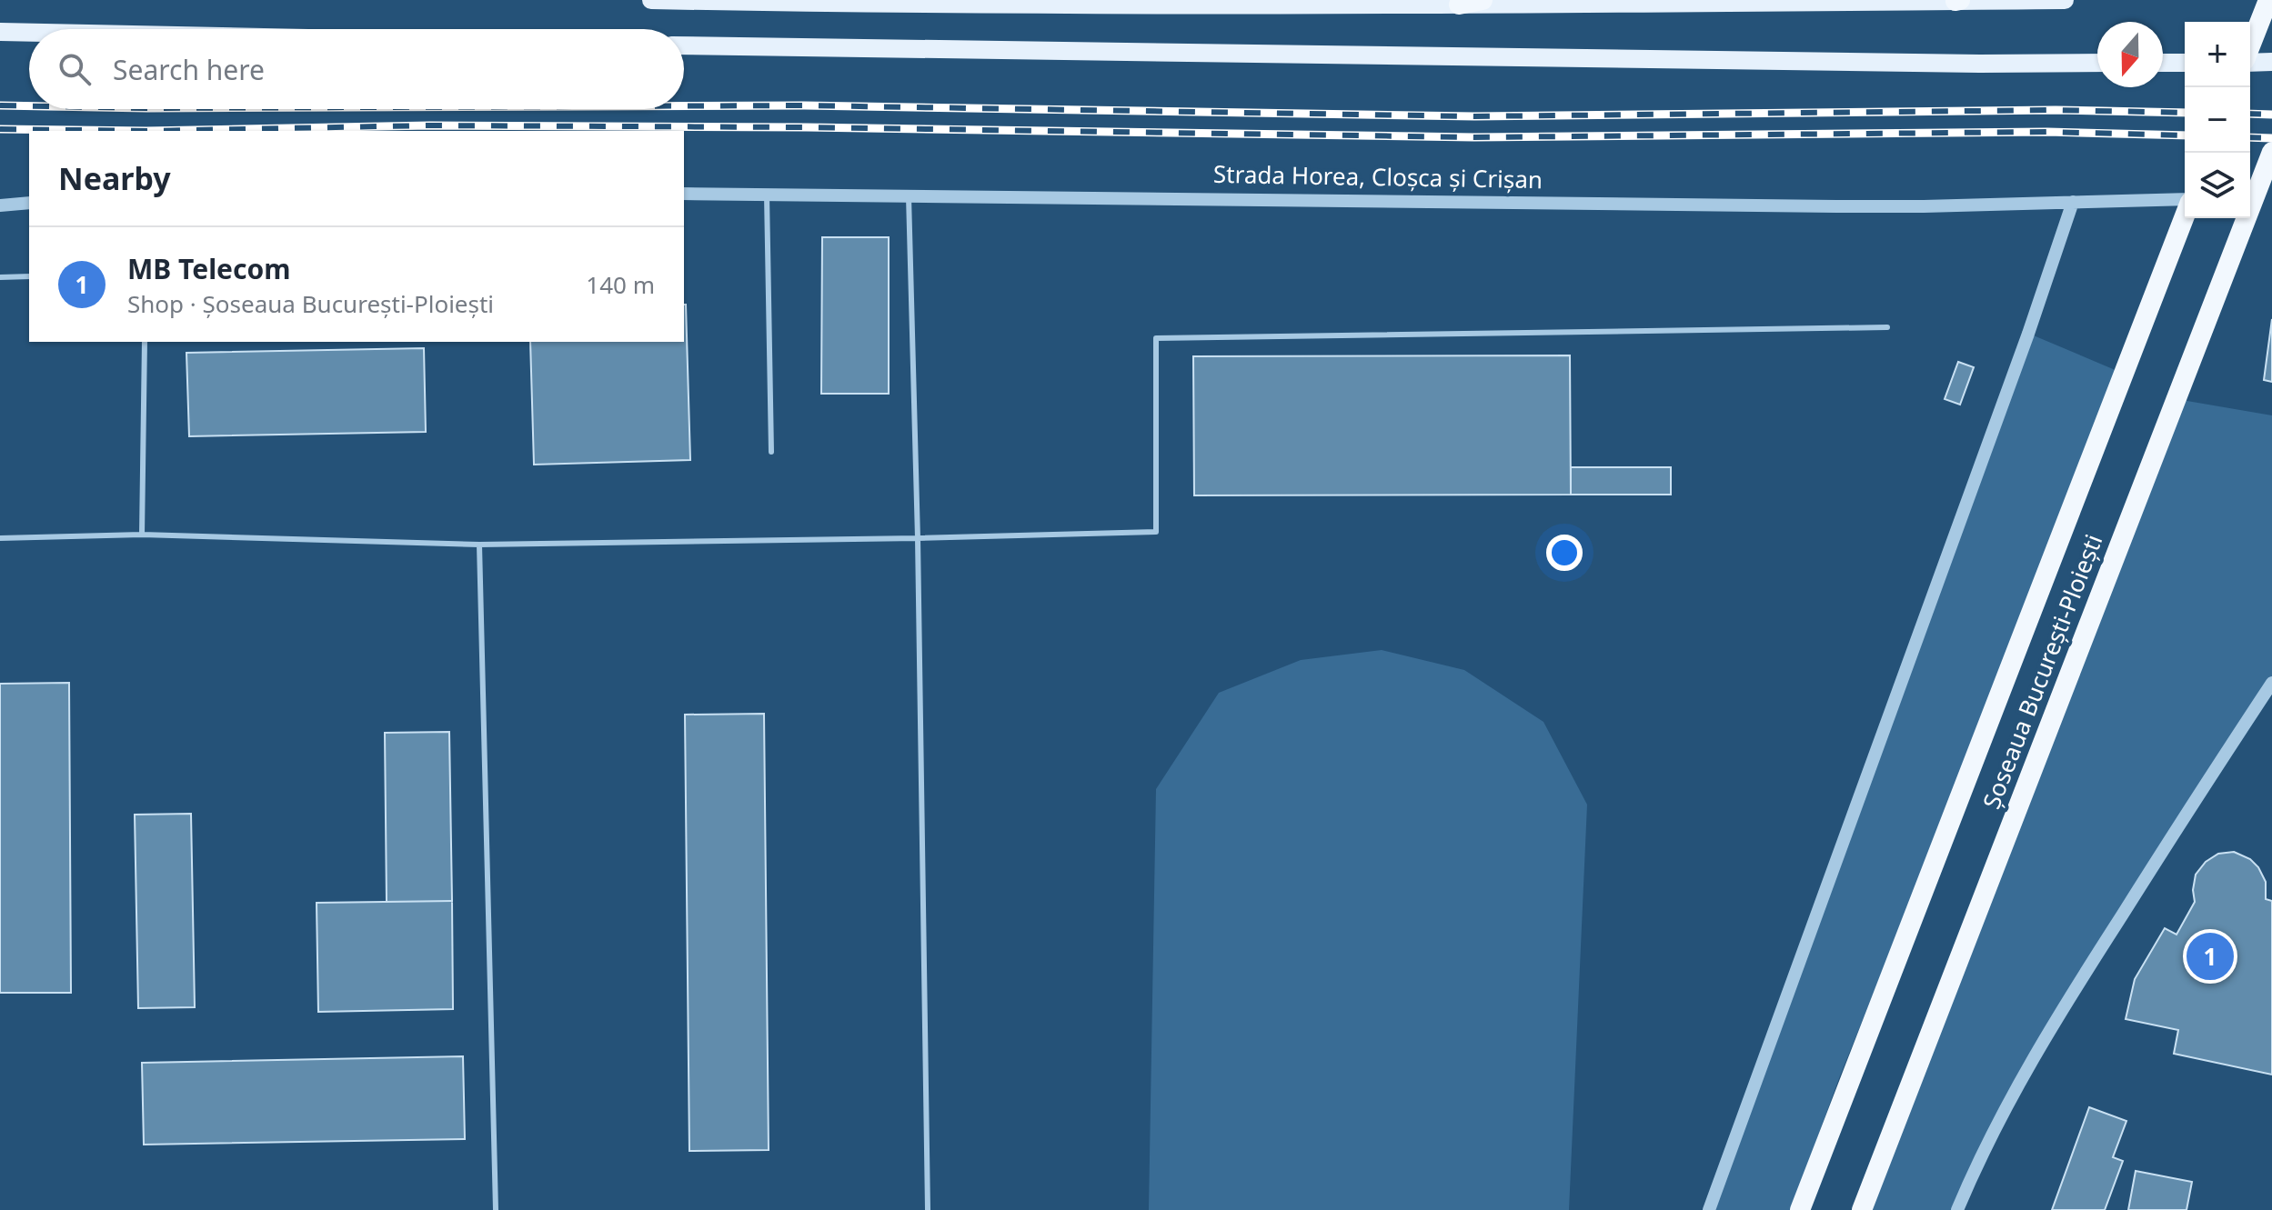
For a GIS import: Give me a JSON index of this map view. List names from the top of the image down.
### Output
{
  "streets": {
    "highway": ["Șoseaua București-Ploiești"],
    "street": ["Strada Horea, Cloșca și Crișan"]
  },
  "north": "bottom",
  "page": {
    "map_buttons": ["+", "−"],
    "search": "Search here",
    "heading": "Nearby",
    "list": [
      {
        "mark": "1",
        "name": "MB Telecom",
        "note": "Shop · Șoseaua București-Ploiești",
        "value": "140 m"
      }
    ],
    "pins": "1"
  }
}
